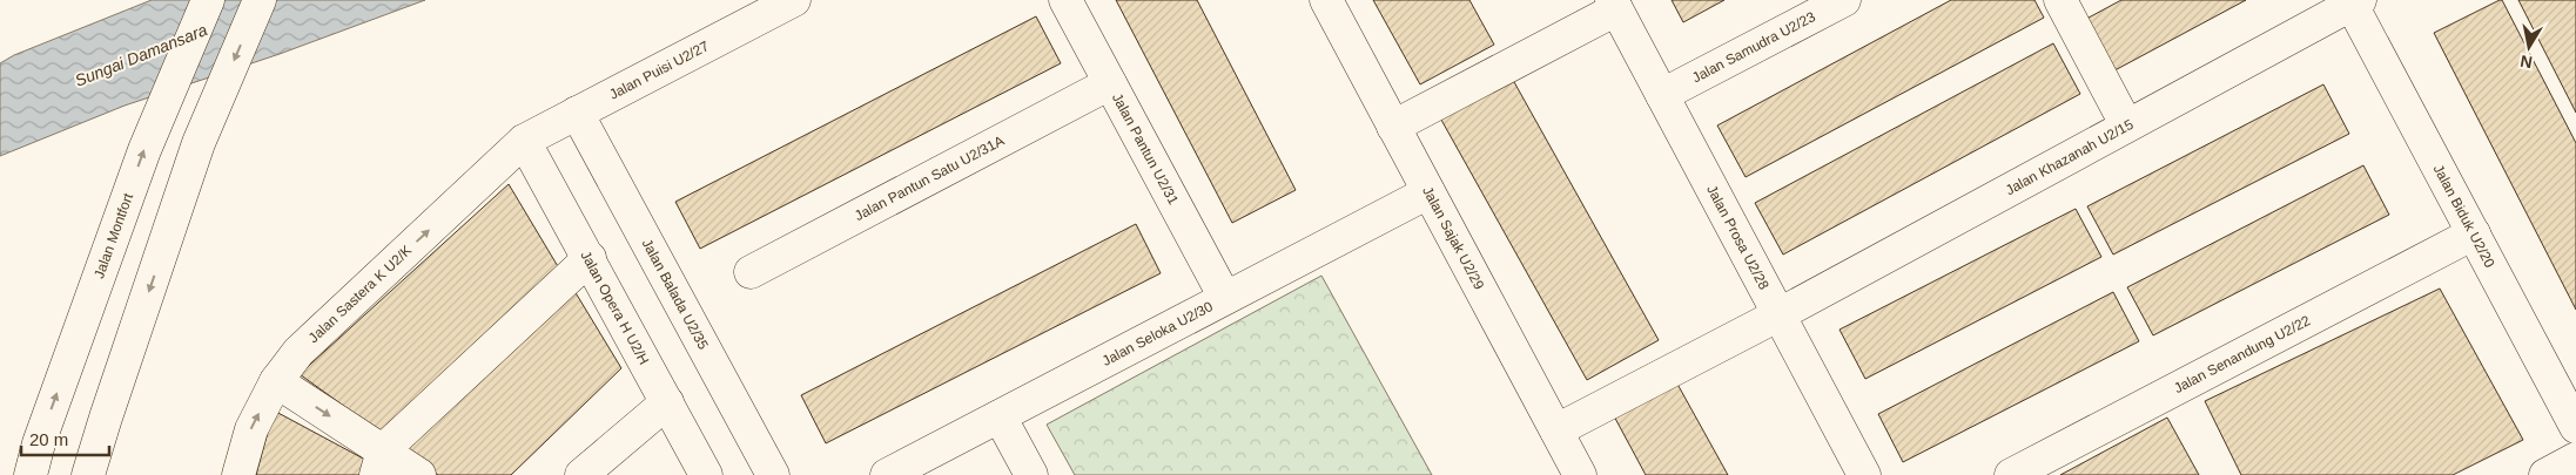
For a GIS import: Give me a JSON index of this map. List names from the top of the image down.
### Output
{
  "streets": {
    "street": [
      "Jalan Samudra U2/23",
      "Jalan Puisi U2/27",
      "Jalan Pantun U2/31",
      "Jalan Khazanah U2/15",
      "Jalan Pantun Satu U2/31A",
      "Jalan Biduk U2/20",
      "Jalan Montfort",
      "Jalan Sajak U2/29",
      "Jalan Prosa U2/28",
      "Jalan Sastera K U2/K",
      "Jalan Balada U2/35",
      "Jalan Opera H U2/H",
      "Jalan Seloka U2/30",
      "Jalan Senandung U2/22"
    ]
  },
  "crossings": [
    ["Jalan Samudra U2/23", "Jalan Prosa U2/28"],
    ["Jalan Puisi U2/27", "Jalan Sastera K U2/K"],
    ["Jalan Puisi U2/27", "Jalan Balada U2/35"],
    ["Jalan Puisi U2/27", "Jalan Opera H U2/H"],
    ["Jalan Pantun U2/31", "Jalan Pantun Satu U2/31A"],
    ["Jalan Pantun U2/31", "Jalan Seloka U2/30"],
    ["Jalan Khazanah U2/15", "Jalan Biduk U2/20"],
    ["Jalan Khazanah U2/15", "Jalan Sajak U2/29"],
    ["Jalan Khazanah U2/15", "Jalan Prosa U2/28"],
    ["Jalan Biduk U2/20", "Jalan Senandung U2/22"],
    ["Jalan Sajak U2/29", "Jalan Seloka U2/30"],
    ["Jalan Sastera K U2/K", "Jalan Opera H U2/H"]
  ],
  "water": ["Sungai Damansara"],
  "scale_bar": "20 m",
  "north": "bottom"
}
